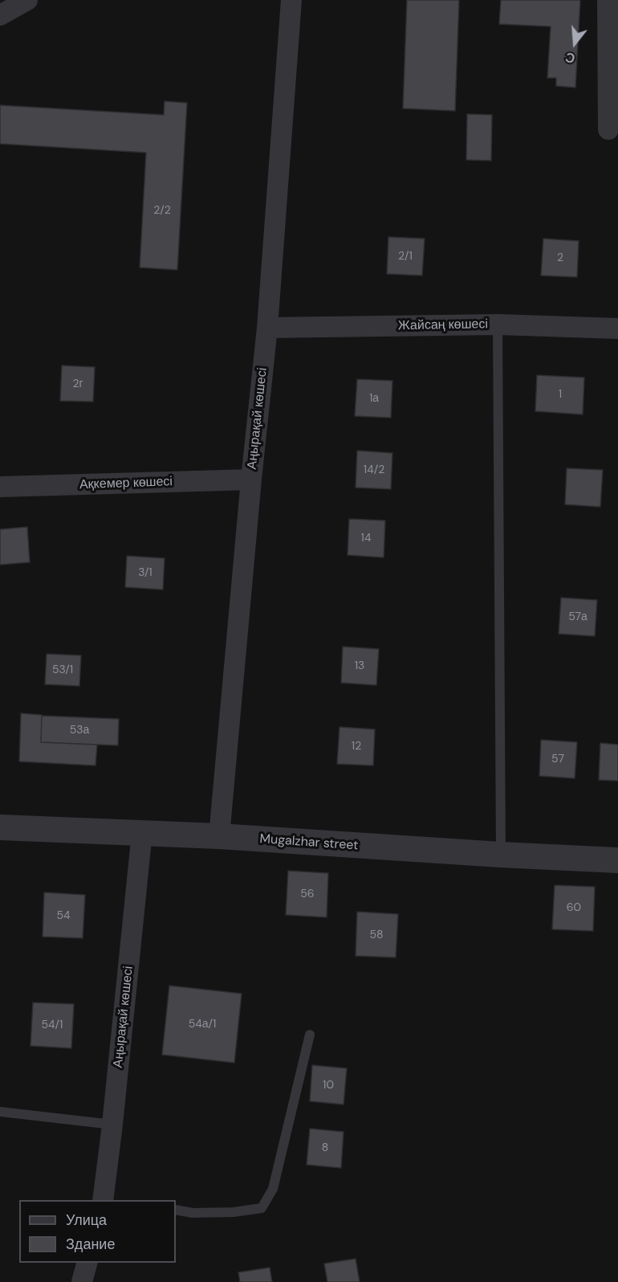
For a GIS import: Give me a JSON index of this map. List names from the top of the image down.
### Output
{
  "streets": {
    "street": [
      "Жайсаң көшесі",
      "Аңырақай көшесі",
      "Ақкемер көшесі",
      "Mugalzhar street"
    ]
  },
  "crossings": [
    ["Жайсаң көшесі", "Аңырақай көшесі"],
    ["Аңырақай көшесі", "Ақкемер көшесі"],
    ["Аңырақай көшесі", "Mugalzhar street"]
  ],
  "house_numbers": [
    "2/2",
    "2/1",
    "2",
    "2г",
    "1",
    "1а",
    "14/2",
    "14",
    "3/1",
    "57а",
    "13",
    "53/1",
    "53а",
    "12",
    "57",
    "56",
    "60",
    "54",
    "58",
    "54а/1",
    "54/1",
    "10",
    "8"
  ],
  "legend": ["Улица", "Здание"],
  "north": "bottom"
}
